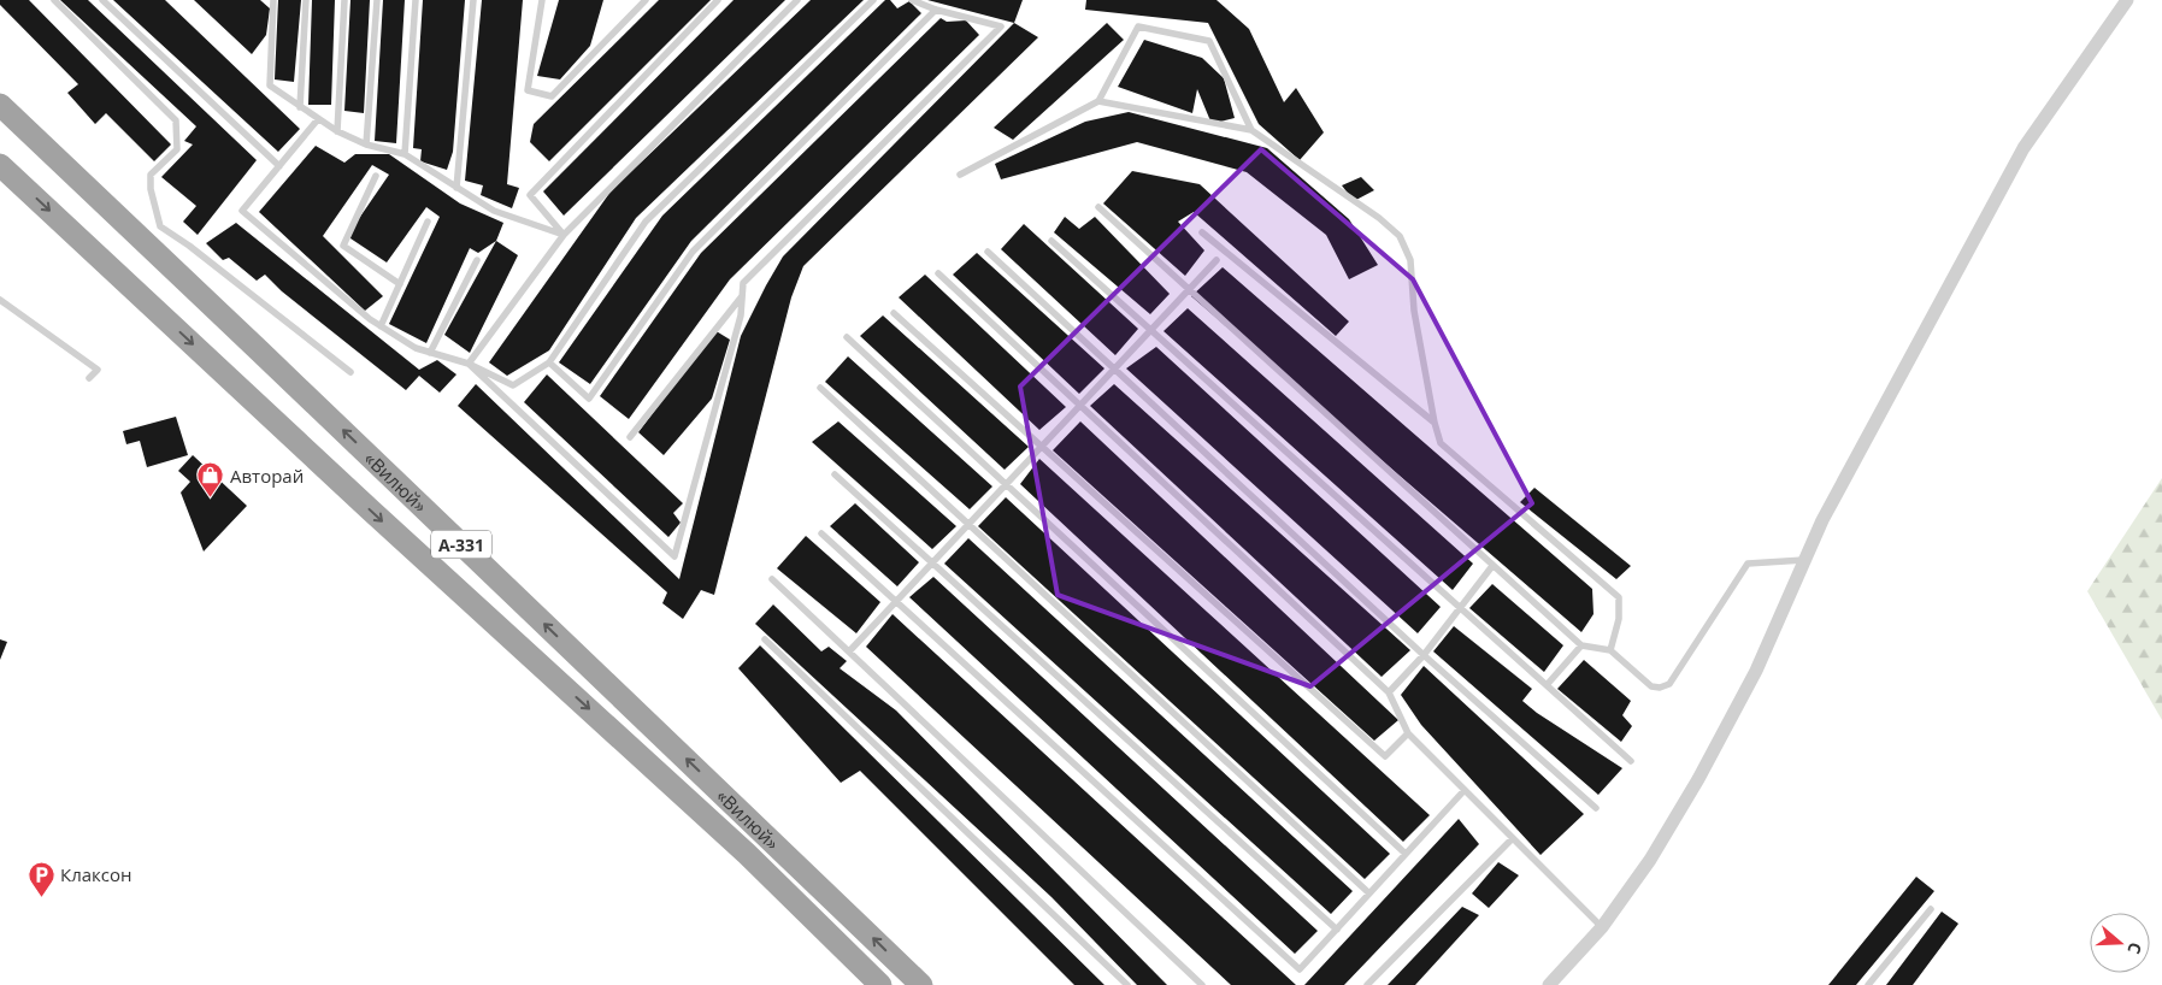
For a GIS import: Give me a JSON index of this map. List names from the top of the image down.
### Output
{
  "streets": {
    "highway": ["«Вилюй»", "А-331"]
  },
  "places": {
    "shop": ["Авторай"],
    "parking": ["Клаксон"]
  },
  "north": "right"
}
